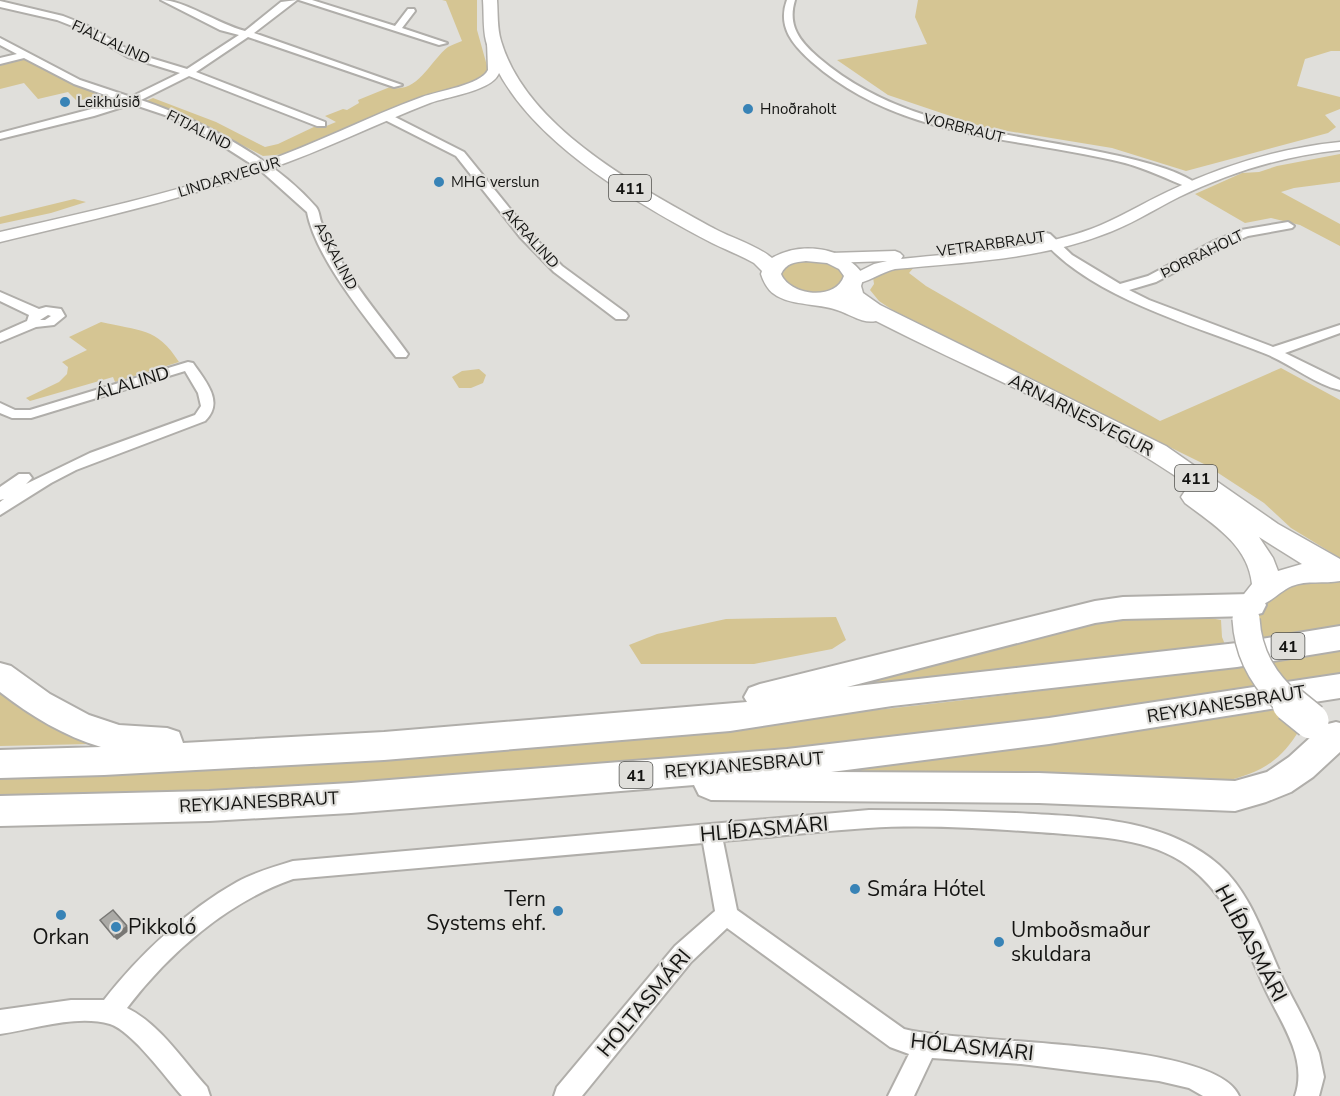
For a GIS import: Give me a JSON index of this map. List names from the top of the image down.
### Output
{
  "streets": {
    "highway": ["41", "REYKJANESBRAUT"],
    "main road": ["411", "ARNARNESVEGUR"],
    "street": [
      "FJALLALIND",
      "VORBRAUT",
      "FITJALIND",
      "LINDARVEGUR",
      "AKRALIND",
      "VETRARBRAUT",
      "ÞORRAHOLT",
      "ASKALIND",
      "ÁLALIND",
      "HLÍÐASMÁRI",
      "HOLTASMÁRI",
      "HÓLASMÁRI"
    ]
  },
  "crossings": [
    ["FJALLALIND", "FITJALIND"],
    ["VORBRAUT", "VETRARBRAUT"],
    ["FITJALIND", "LINDARVEGUR"],
    ["FITJALIND", "ASKALIND"],
    ["LINDARVEGUR", "411"],
    ["LINDARVEGUR", "AKRALIND"],
    ["LINDARVEGUR", "ASKALIND"],
    ["411", "VETRARBRAUT"],
    ["411", "ARNARNESVEGUR"],
    ["VETRARBRAUT", "ARNARNESVEGUR"],
    ["HOLTASMÁRI", "HÓLASMÁRI"]
  ],
  "places": [
    "Leikhúsið",
    "Hnoðraholt",
    "MHG verslun",
    "Smára Hótel",
    "Tern Systems ehf.",
    "Orkan",
    "Pikkoló",
    "Umboðsmaður skuldara"
  ]
}
